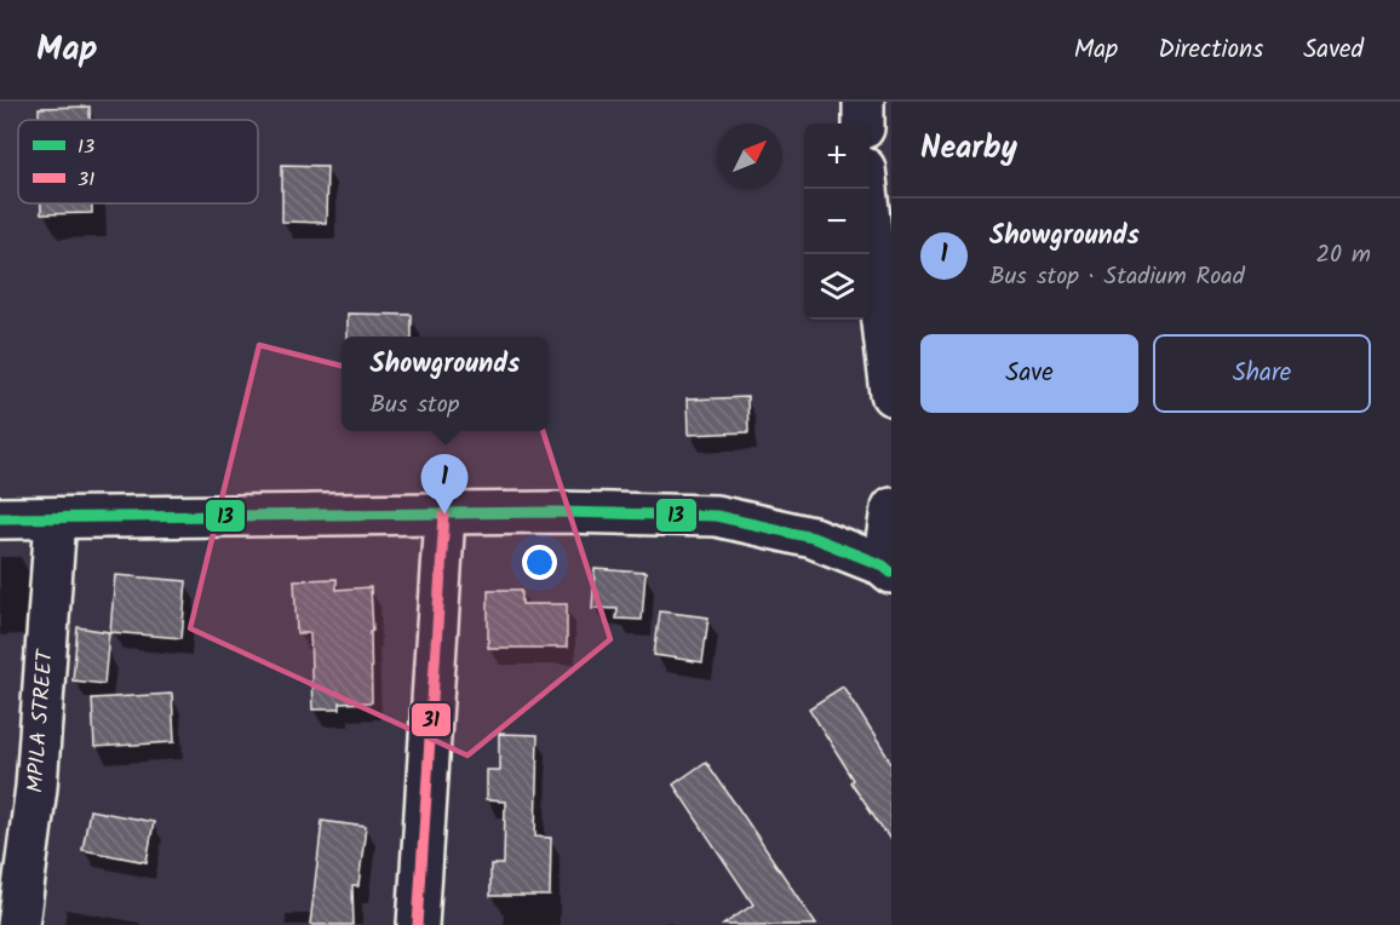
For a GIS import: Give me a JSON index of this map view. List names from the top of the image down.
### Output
{
  "streets": {
    "street": ["MPILA STREET"]
  },
  "lines": ["transit line 13", "transit line 31"],
  "legend": ["13", "31"],
  "north": "top right",
  "page": {
    "header": "Map",
    "nav": ["Map", "Directions", "Saved"],
    "heading": "Nearby",
    "map_buttons": ["+", "−"],
    "list": [
      {
        "mark": "1",
        "name": "Showgrounds",
        "note": "Bus stop · Stadium Road",
        "value": "20 m"
      }
    ],
    "buttons": ["Save", "Share"],
    "popup": ["Showgrounds", "Bus stop"],
    "pins": "1"
  }
}
